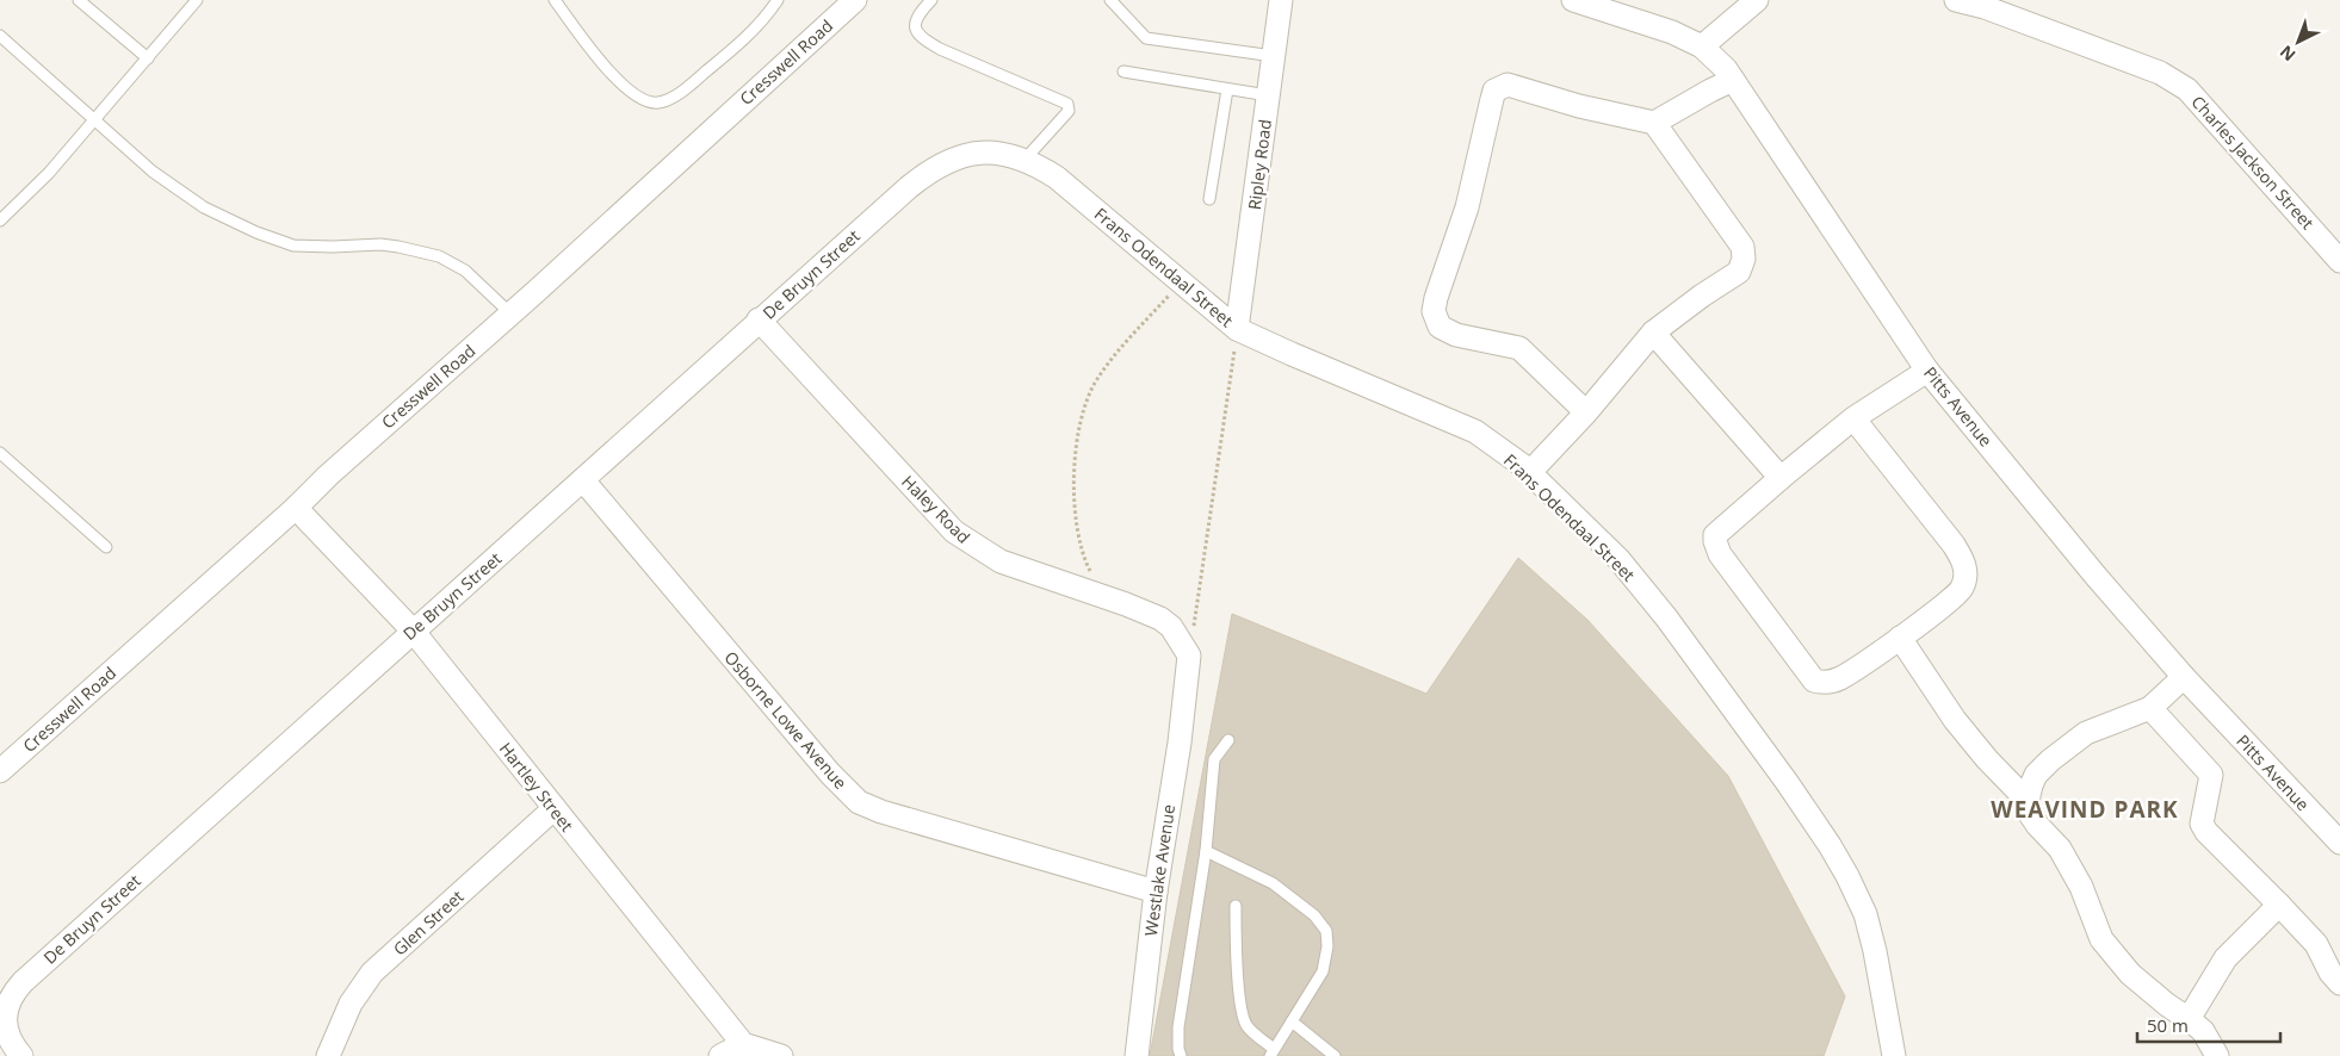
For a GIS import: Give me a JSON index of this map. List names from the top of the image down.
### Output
{
  "streets": {
    "street": [
      "Cresswell Road",
      "Charles Jackson Street",
      "Ripley Road",
      "Frans Odendaal Street",
      "De Bruyn Street",
      "Pitts Avenue",
      "Haley Road",
      "Osborne Lowe Avenue",
      "Hartley Street",
      "Westlake Avenue",
      "Glen Street"
    ]
  },
  "crossings": [
    ["Cresswell Road", "Hartley Street"],
    ["Ripley Road", "Frans Odendaal Street"],
    ["Frans Odendaal Street", "De Bruyn Street"],
    ["De Bruyn Street", "Haley Road"],
    ["De Bruyn Street", "Osborne Lowe Avenue"],
    ["De Bruyn Street", "Hartley Street"],
    ["Haley Road", "Westlake Avenue"],
    ["Osborne Lowe Avenue", "Westlake Avenue"],
    ["Hartley Street", "Glen Street"]
  ],
  "districts": ["WEAVIND PARK"],
  "scale_bar": "50 m",
  "north": "bottom left"
}
